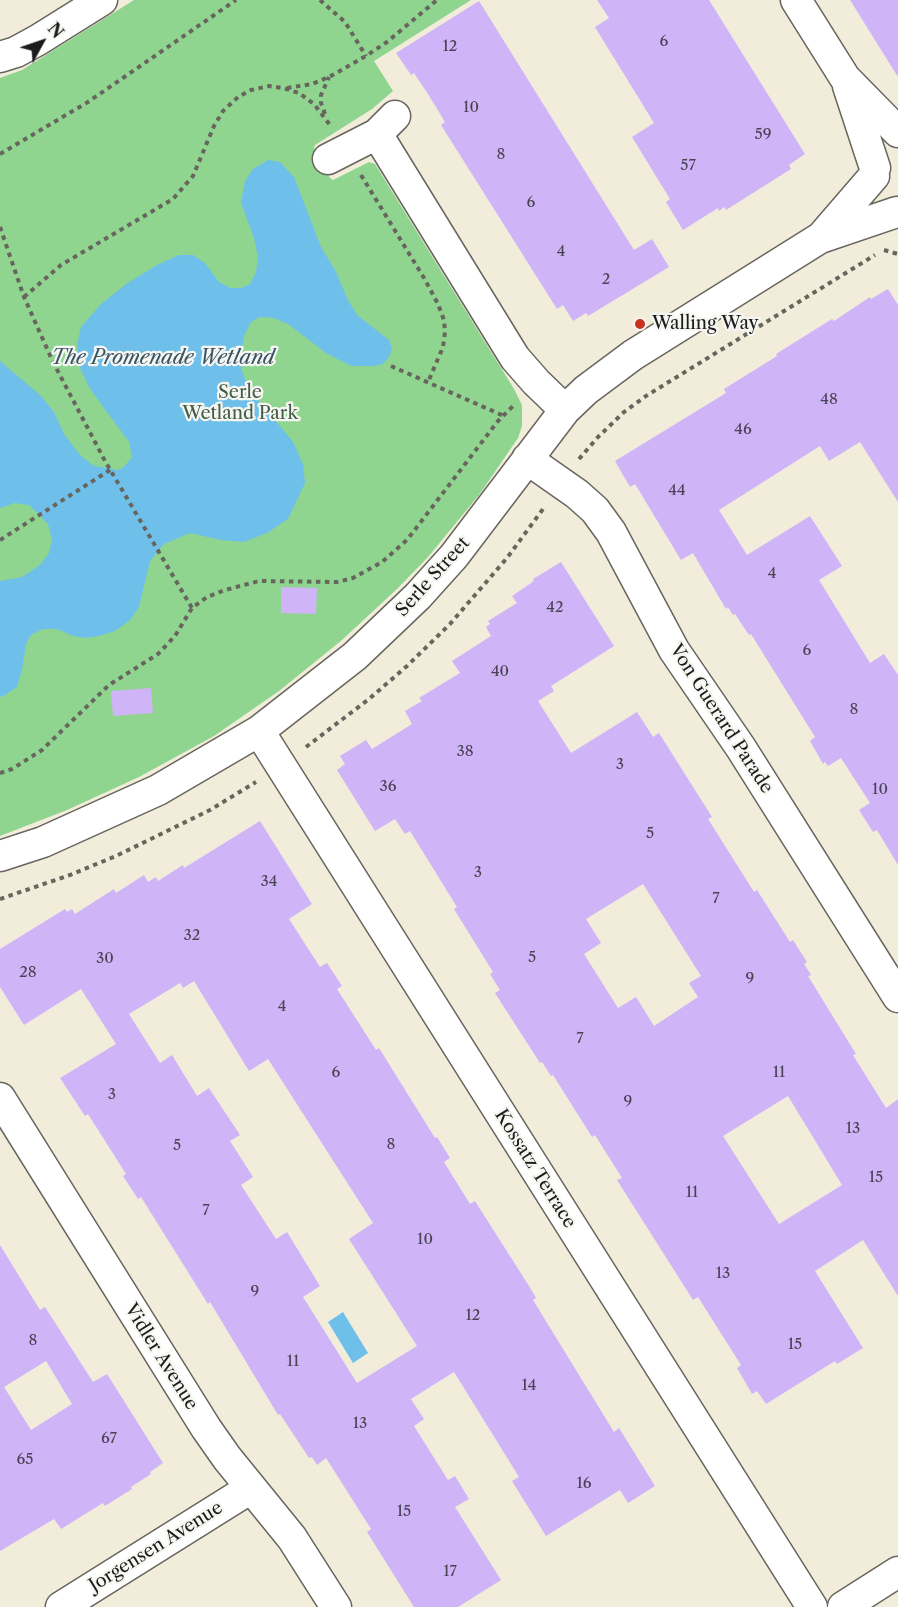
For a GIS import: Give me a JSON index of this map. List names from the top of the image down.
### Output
{
  "streets": {
    "street": [
      "Serle Street",
      "Von Guerard Parade",
      "Kossatz Terrace",
      "Vidler Avenue",
      "Jorgensen Avenue"
    ]
  },
  "crossings": [
    ["Serle Street", "Von Guerard Parade"],
    ["Serle Street", "Kossatz Terrace"],
    ["Vidler Avenue", "Jorgensen Avenue"]
  ],
  "water": ["The Promenade Wetland"],
  "parks": ["Serle Wetland Park"],
  "places": ["Walling Way"],
  "house_numbers": [
    "6",
    "12",
    "10",
    "59",
    "8",
    "57",
    "6",
    "4",
    "2",
    "48",
    "46",
    "44",
    "4",
    "42",
    "6",
    "40",
    "8",
    "38",
    "3",
    "36",
    "10",
    "5",
    "3",
    "34",
    "7",
    "32",
    "5",
    "30",
    "28",
    "9",
    "4",
    "7",
    "6",
    "11",
    "3",
    "9",
    "13",
    "8",
    "5",
    "15",
    "11",
    "7",
    "10",
    "13",
    "9",
    "12",
    "8",
    "15",
    "11",
    "14",
    "13",
    "67",
    "65",
    "16",
    "15",
    "17"
  ],
  "north": "top right"
}
